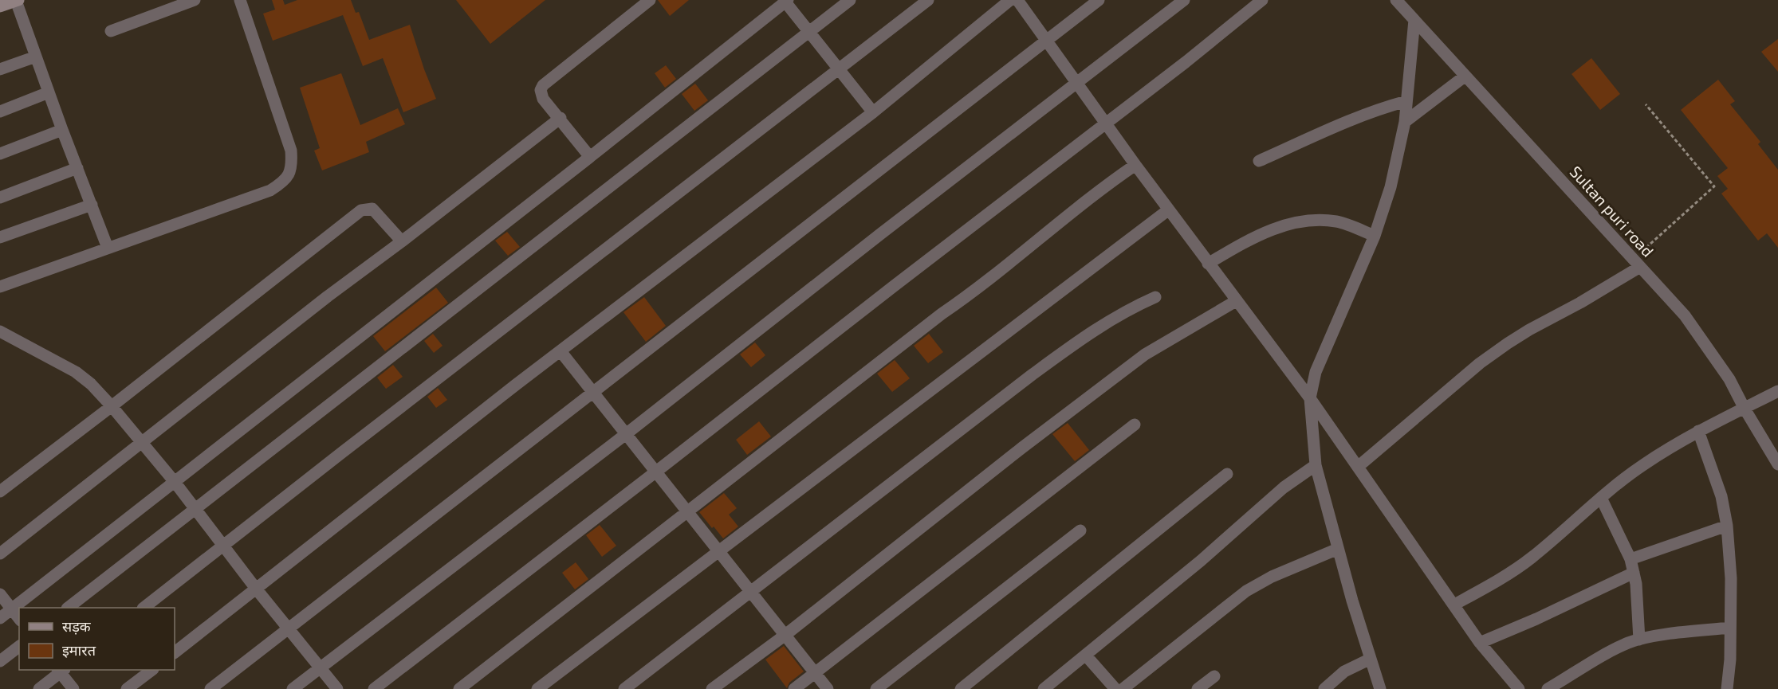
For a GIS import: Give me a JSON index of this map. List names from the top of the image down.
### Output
{
  "streets": {
    "street": ["Sultan puri road"]
  },
  "legend": ["सड़क", "इमारत"]
}
